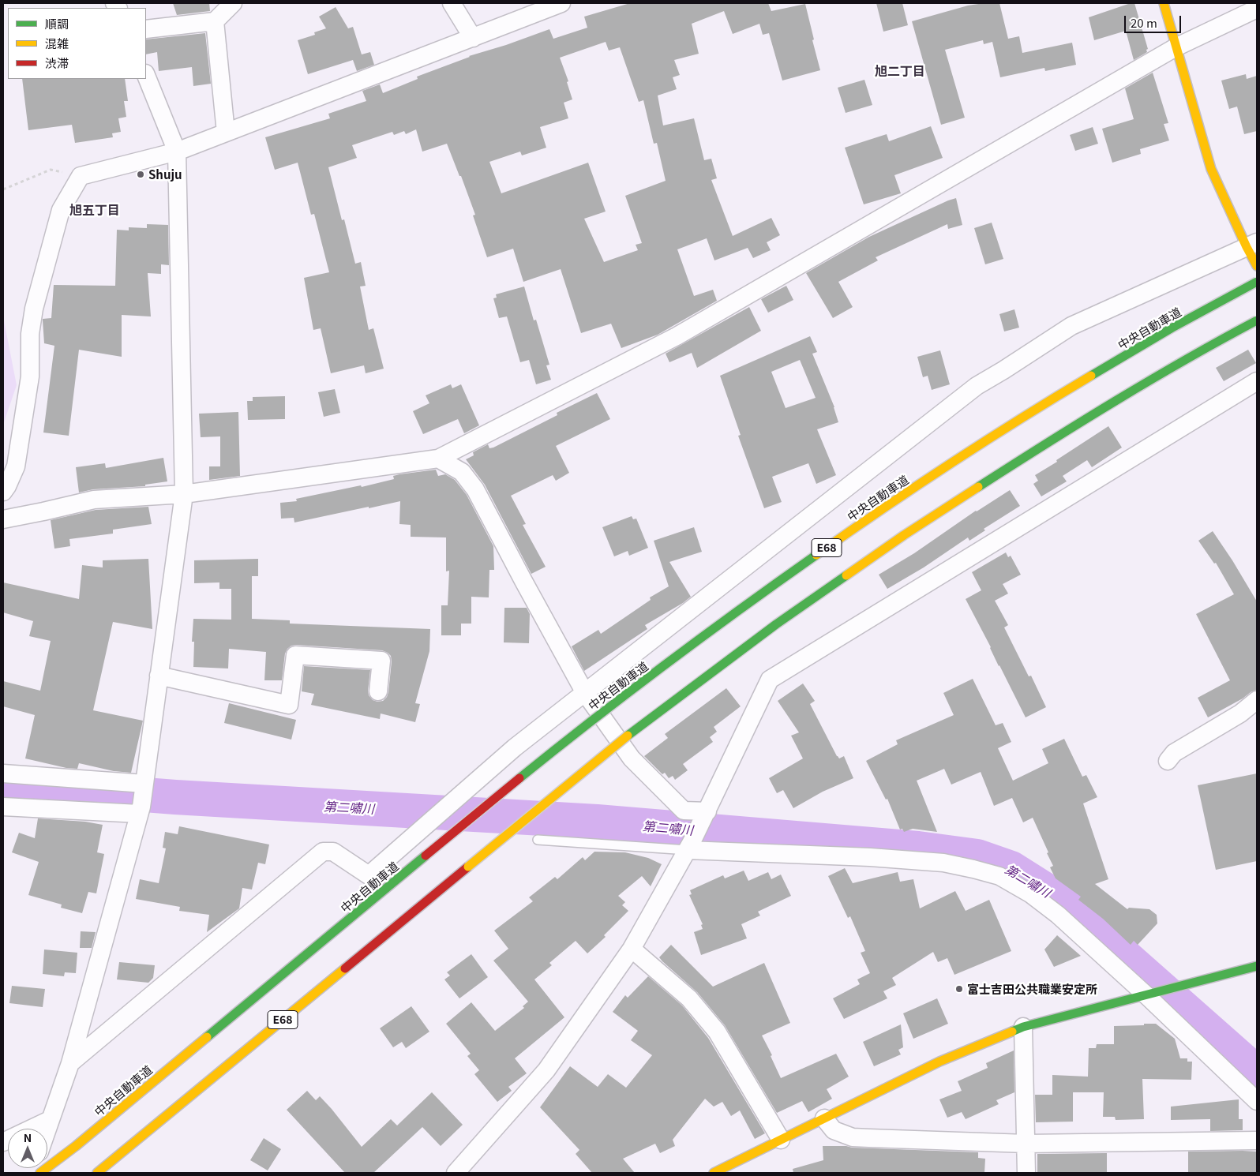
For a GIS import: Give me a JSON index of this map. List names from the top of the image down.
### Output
{
  "streets": {
    "main road": ["中央自動車道", "E68"]
  },
  "districts": ["旭二丁目", "旭五丁目"],
  "water": ["第二嘯川"],
  "places": ["Shuju", "富士吉田公共職業安定所"],
  "legend": ["順調", "混雑", "渋滞"],
  "scale_bar": "20 m",
  "north": "top"
}
